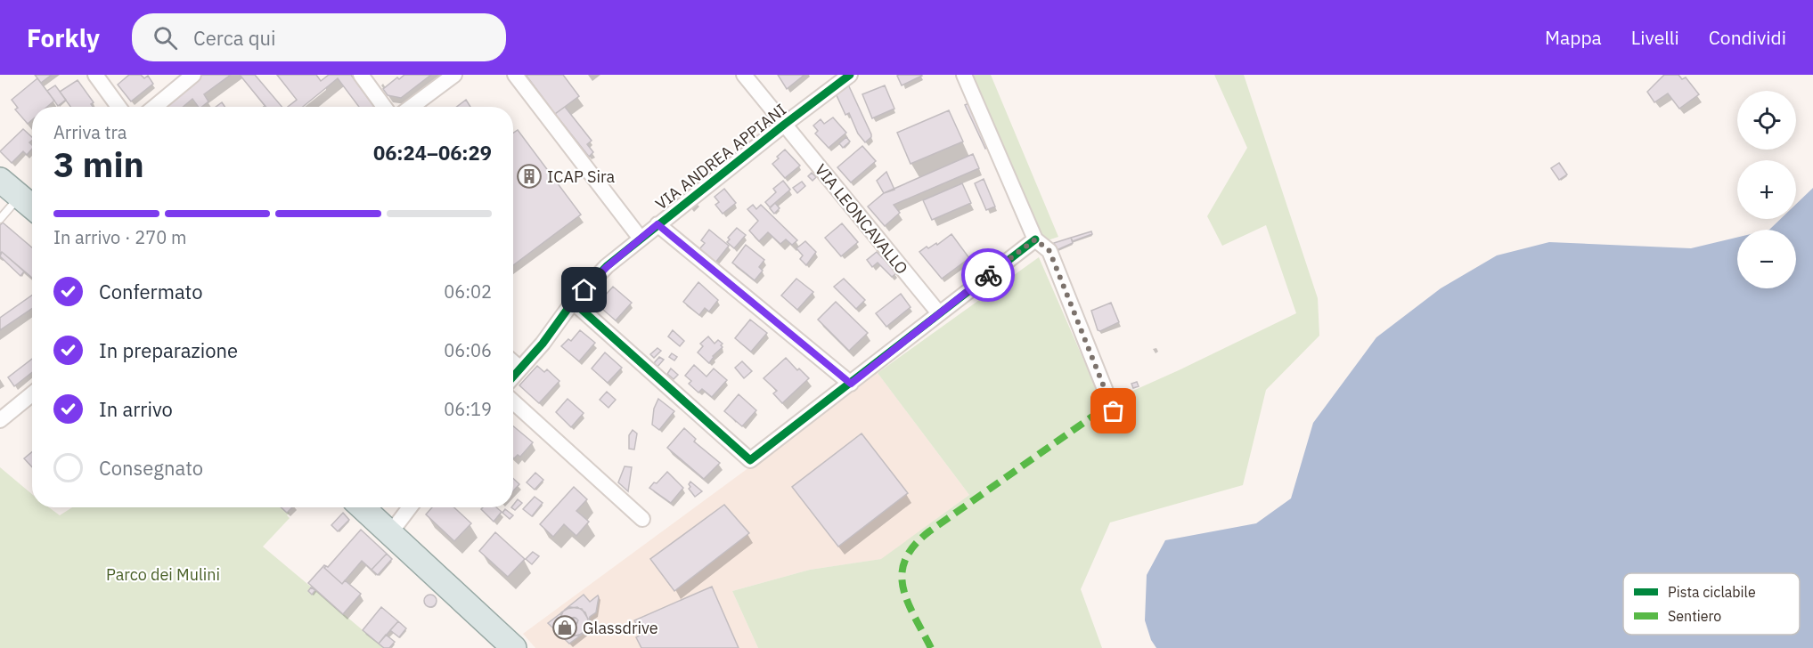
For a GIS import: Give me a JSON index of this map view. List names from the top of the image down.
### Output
{
  "streets": {
    "street": ["VIA ANDREA APPIANI", "VIA LEONCAVALLO"]
  },
  "crossings": [
    ["VIA ANDREA APPIANI", "VIA LEONCAVALLO"]
  ],
  "parks": ["Parco dei Mulini"],
  "places": {
    "building": ["ICAP Sira"],
    "shop": ["Glassdrive"]
  },
  "legend": ["Pista ciclabile", "Sentiero"],
  "page": {
    "header": "Forkly",
    "search": "Cerca qui",
    "nav": ["Mappa", "Livelli", "Condividi"],
    "map_buttons": ["+", "−"],
    "heading": ["3 min", "Arriva tra", "06:24–06:29"],
    "bar": "In arrivo · 270 m",
    "list": [
      ["Confermato", "06:02"],
      ["In preparazione", "06:06"],
      ["In arrivo", "06:19"],
      "Consegnato"
    ]
  }
}
